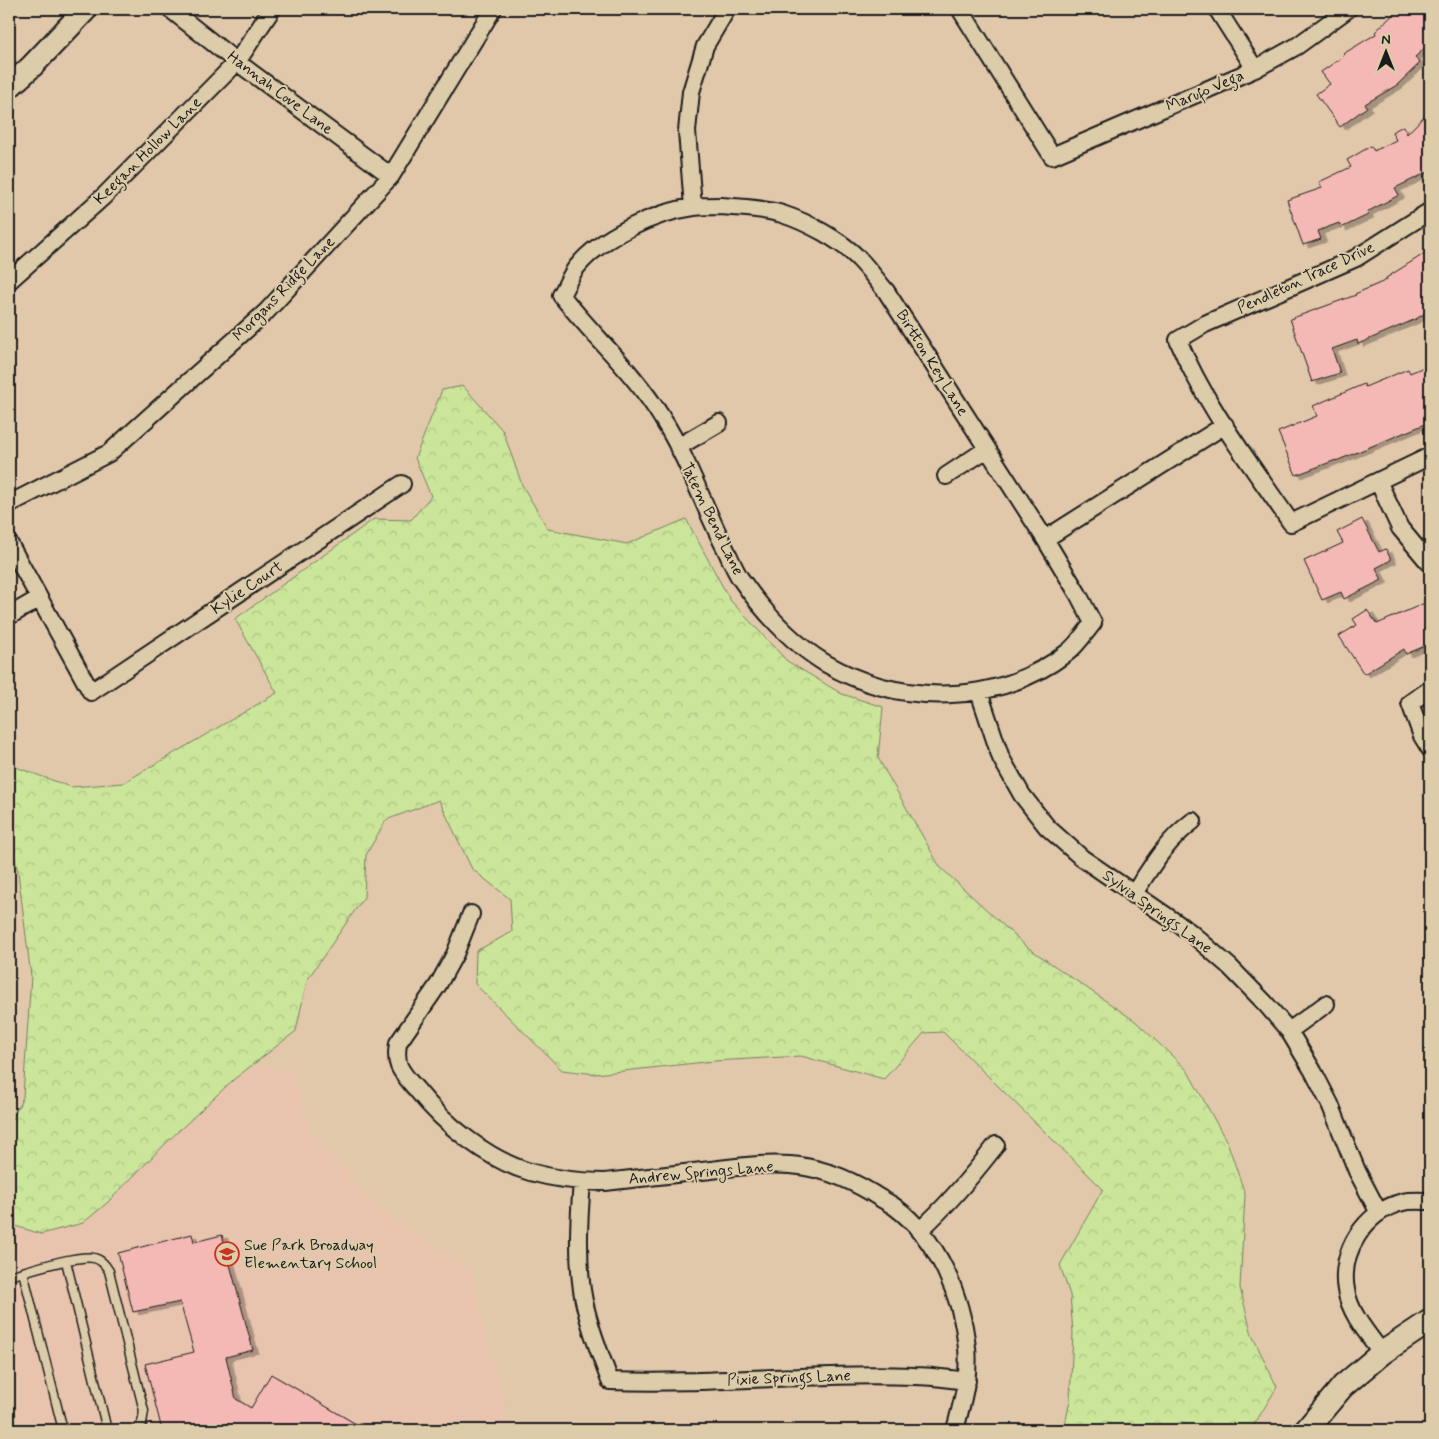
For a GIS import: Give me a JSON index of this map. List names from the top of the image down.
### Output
{
  "streets": {
    "street": [
      "Marufo Vega",
      "Hannah Cove Lane",
      "Keegan Hollow Lane",
      "Pendleton Trace Drive",
      "Morgans Ridge Lane",
      "Birtton Key Lane",
      "Tatem Bend Lane",
      "Kylie Court",
      "Sylvia Springs Lane",
      "Andrew Springs Lane",
      "Pixie Springs Lane"
    ]
  },
  "crossings": [
    ["Hannah Cove Lane", "Keegan Hollow Lane"],
    ["Hannah Cove Lane", "Morgans Ridge Lane"],
    ["Birtton Key Lane", "Tatem Bend Lane"],
    ["Tatem Bend Lane", "Sylvia Springs Lane"],
    ["Andrew Springs Lane", "Pixie Springs Lane"]
  ],
  "places": {
    "school or university": ["Sue Park Broadway Elementary School"]
  },
  "north": "top"
}
